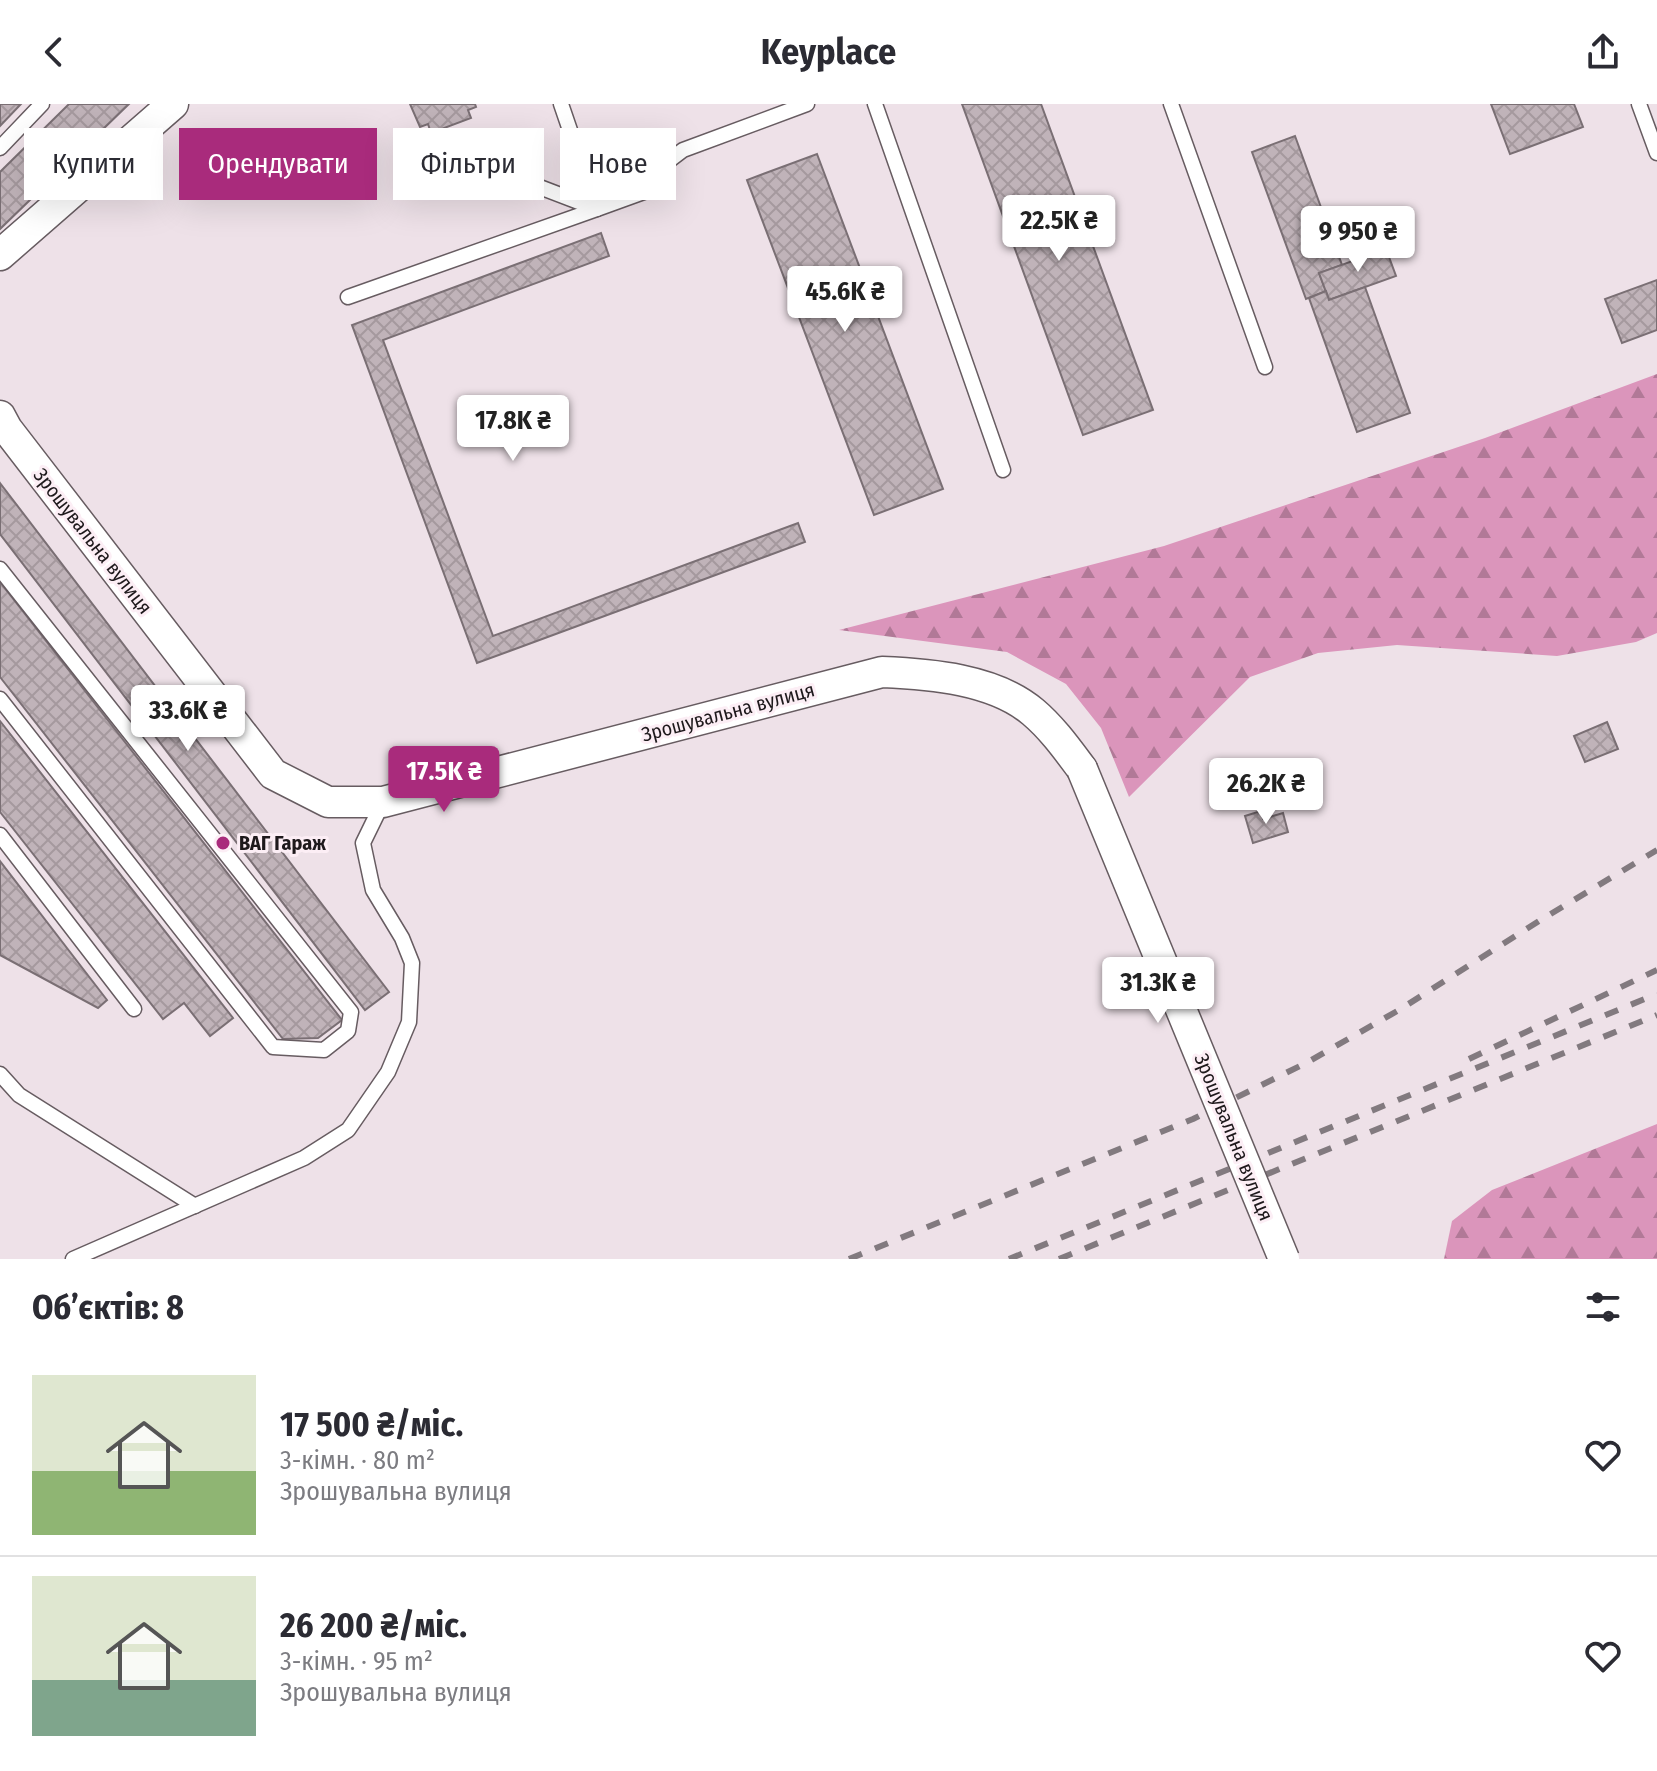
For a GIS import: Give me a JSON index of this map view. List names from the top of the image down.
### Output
{
  "streets": {
    "street": ["Зрошувальна вулиця"]
  },
  "places": ["ВАГ Гараж"],
  "page": {
    "header": "Keyplace",
    "chip": [
      "Купити",
      "Орендувати",
      "Фільтри",
      "Нове"
    ],
    "price": [
      "22.5K ₴",
      "9 950 ₴",
      "45.6K ₴",
      "17.8K ₴",
      "33.6K ₴",
      "17.5K ₴",
      "26.2K ₴",
      "31.3K ₴"
    ],
    "heading": "Об’єктів: 8",
    "list": [
      {
        "name": "17 500 ₴/міс.",
        "note": "3-кімн. · 80 m² · Зрошувальна вулиця"
      },
      {
        "name": "26 200 ₴/міс.",
        "note": "3-кімн. · 95 m² · Зрошувальна вулиця"
      }
    ]
  }
}
